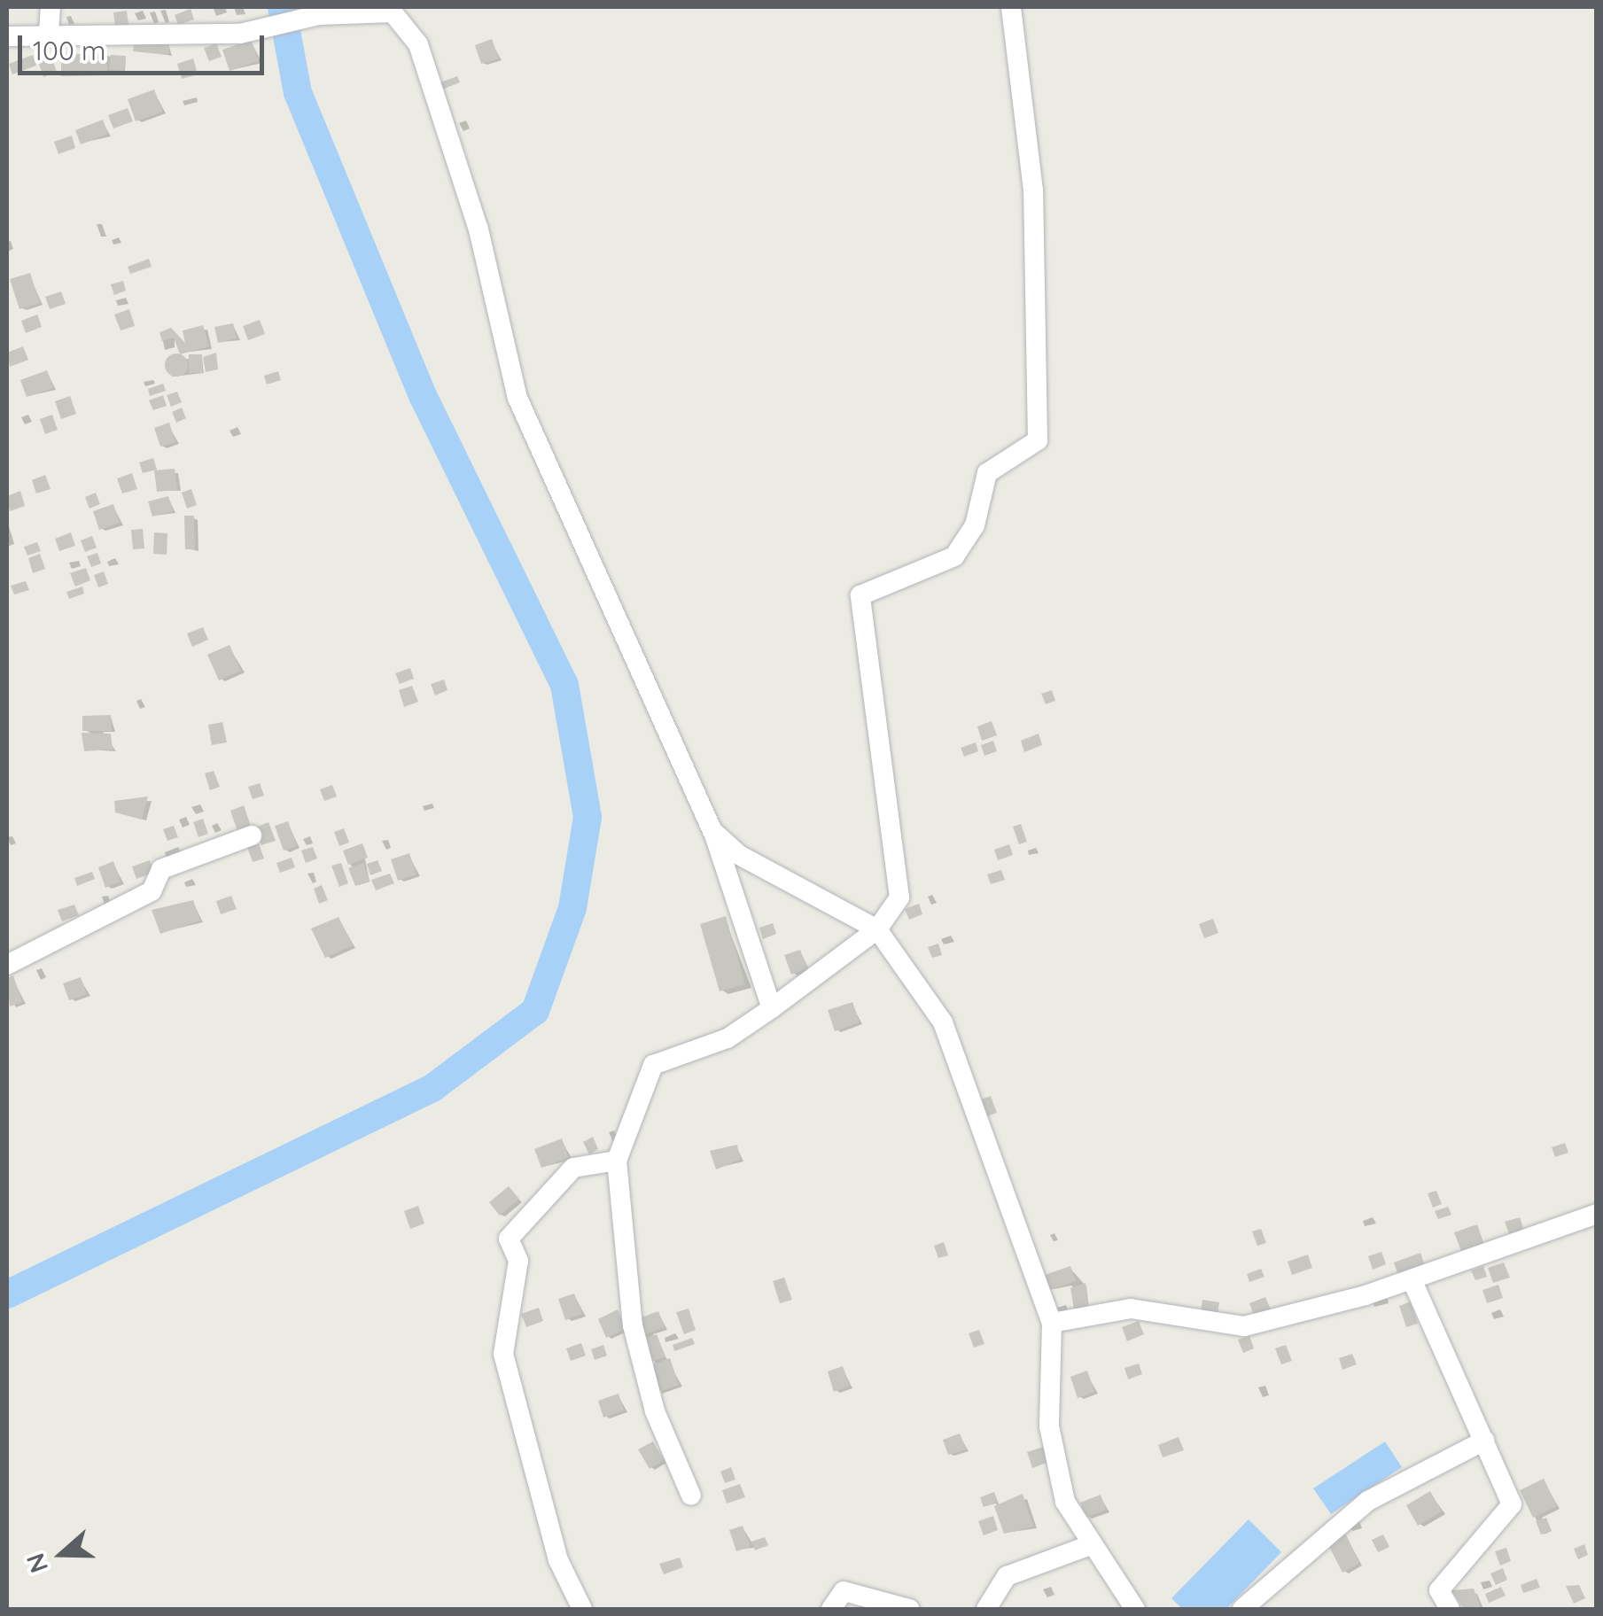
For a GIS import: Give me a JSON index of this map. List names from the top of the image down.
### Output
{
  "scale_bar": "100 m",
  "north": "left"
}
